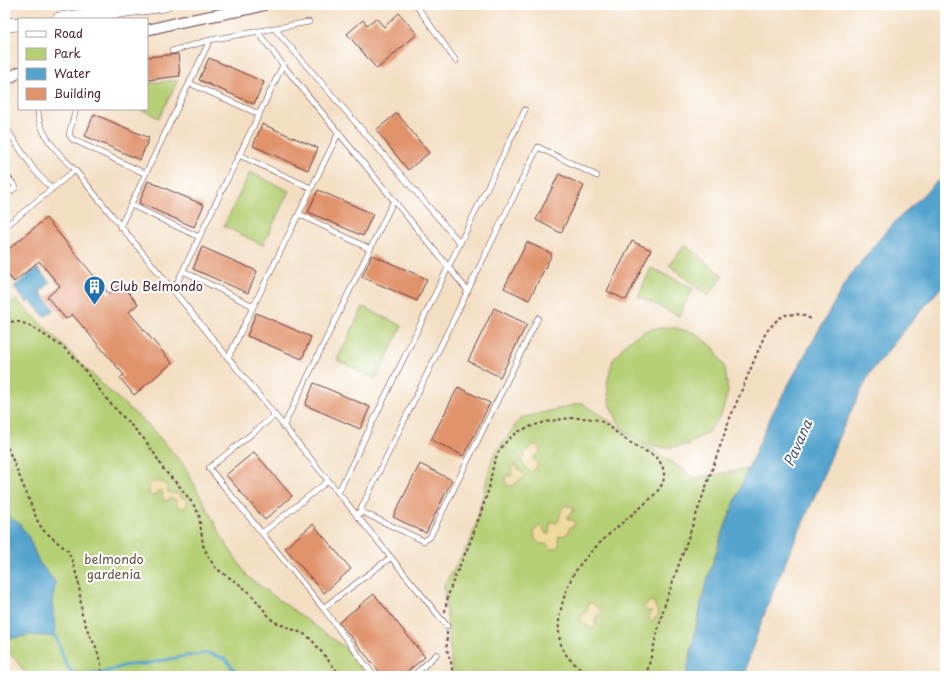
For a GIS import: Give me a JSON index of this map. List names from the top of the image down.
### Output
{
  "water": ["Pavana"],
  "parks": ["belmondo gardenia"],
  "places": {
    "building": ["Club Belmondo"]
  },
  "legend": [
    "Road",
    "Park",
    "Water",
    "Building"
  ]
}
